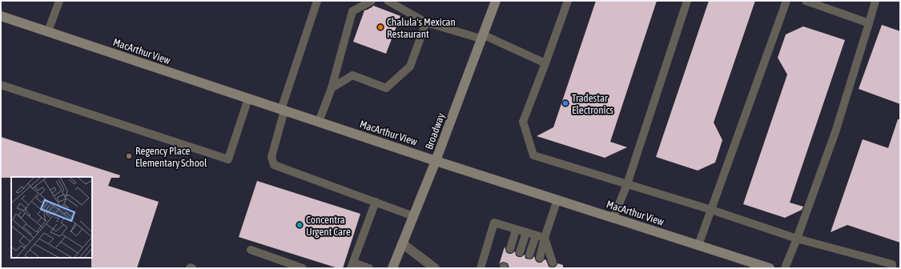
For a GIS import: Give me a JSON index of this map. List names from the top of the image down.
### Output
{
  "streets": {
    "street": ["MacArthur View", "Broadway"]
  },
  "crossings": [
    ["MacArthur View", "Broadway"]
  ],
  "places": [
    "Chalula's Mexican Restaurant",
    "Tradestar Electronics",
    "Regency Place Elementary School",
    "Concentra Urgent Care"
  ]
}
